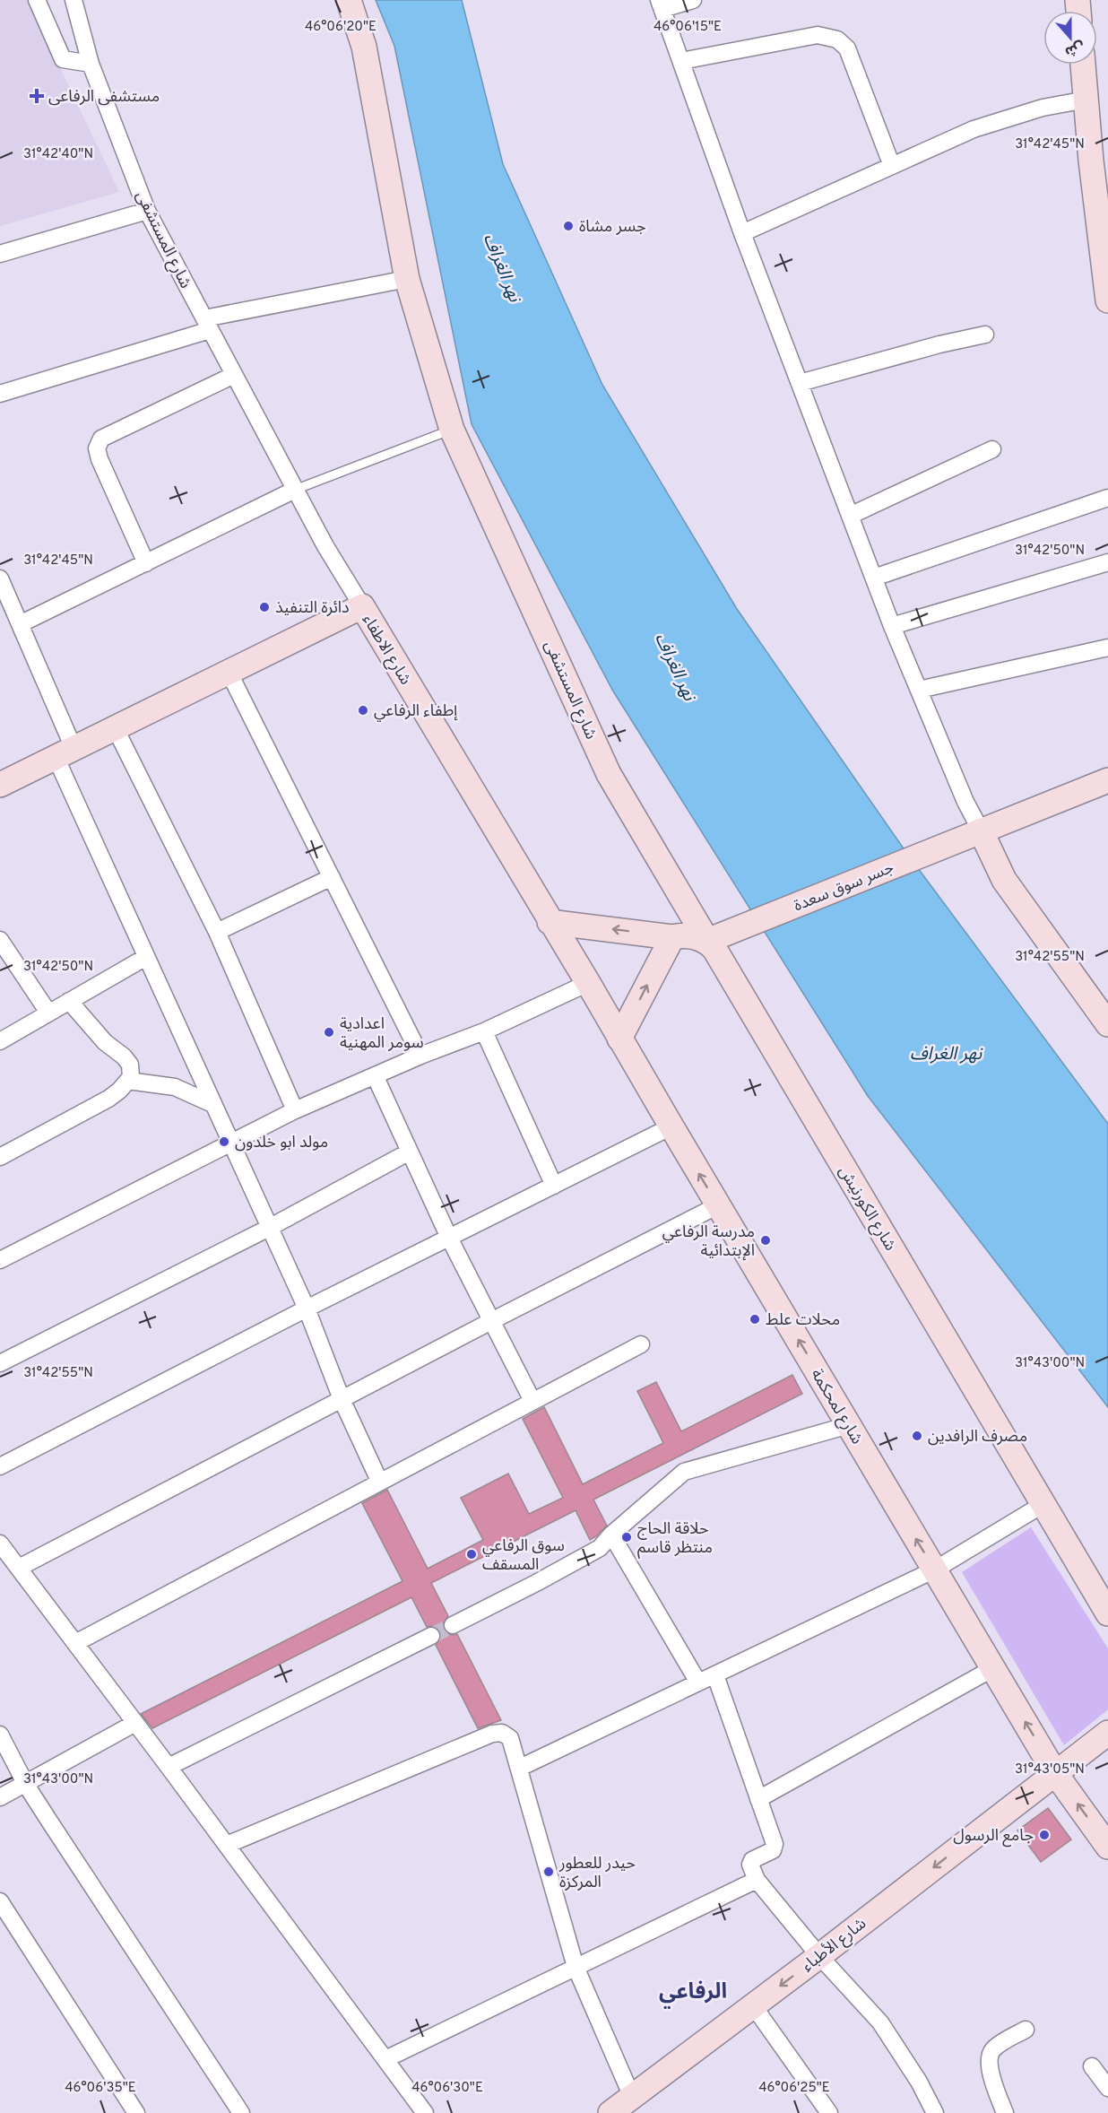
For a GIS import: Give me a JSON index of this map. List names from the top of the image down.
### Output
{
  "streets": {
    "street": [
      "شارع المستشفى",
      "شارع الاطفاء",
      "جسر سوق سعدة",
      "شارع الكورنيش",
      "شارع لمحكمة",
      "شارع الأطباء"
    ]
  },
  "crossings": [
    ["شارع المستشفى", "شارع الاطفاء"],
    ["شارع المستشفى", "جسر سوق سعدة"],
    ["شارع المستشفى", "شارع الكورنيش"],
    ["شارع الاطفاء", "شارع لمحكمة"],
    ["جسر سوق سعدة", "شارع الكورنيش"],
    ["شارع لمحكمة", "شارع الأطباء"]
  ],
  "one_way": ["شارع لمحكمة"],
  "districts": ["الرفاعي"],
  "water": ["نهر الغراف"],
  "places": {
    "health": ["مستشفی الرفاعی"],
    "other": [
      "جسر مشاة",
      "دائرة التنفيذ",
      "إطفاء الرفاعي",
      "اعدادية سومر المهنية",
      "مولد ابو خلدون",
      "مدرسة الرفاعي الإبتدائية",
      "محلات علط",
      "مصرف الرافدين",
      "حلاقة الحاج منتظر قاسم",
      "سوق الرفاعي المسقف",
      "جامع الرسول",
      "حيدر للعطور المركزة"
    ]
  },
  "north": "bottom",
  "coordinates": [
    "46°06'20\"E",
    "46°06'15\"E",
    "31°42'45\"N",
    "31°42'40\"N",
    "31°42'50\"N",
    "31°42'55\"N",
    "31°43'00\"N",
    "31°43'05\"N",
    "46°06'35\"E",
    "46°06'30\"E",
    "46°06'25\"E"
  ]
}
